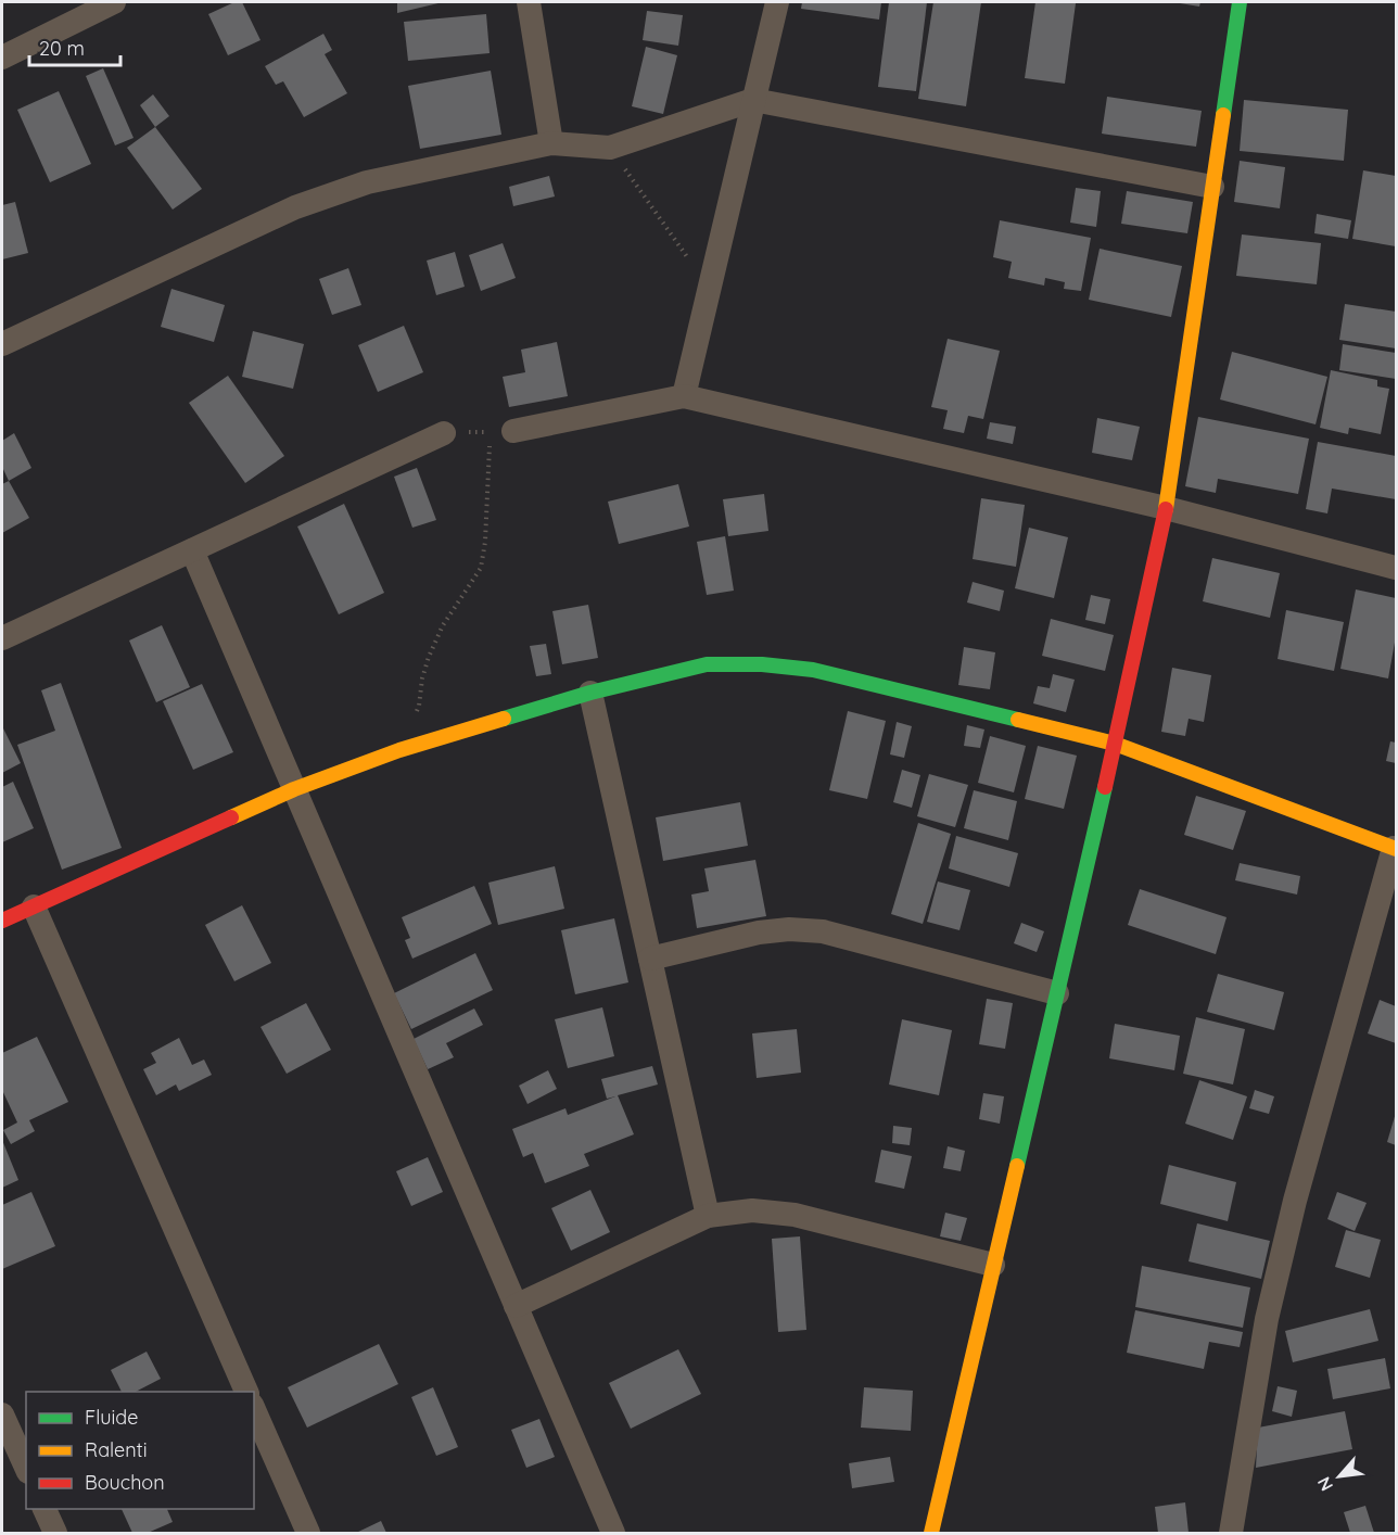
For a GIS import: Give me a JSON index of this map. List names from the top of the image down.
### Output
{
  "legend": ["Fluide", "Ralenti", "Bouchon"],
  "scale_bar": "20 m",
  "north": "bottom left"
}
